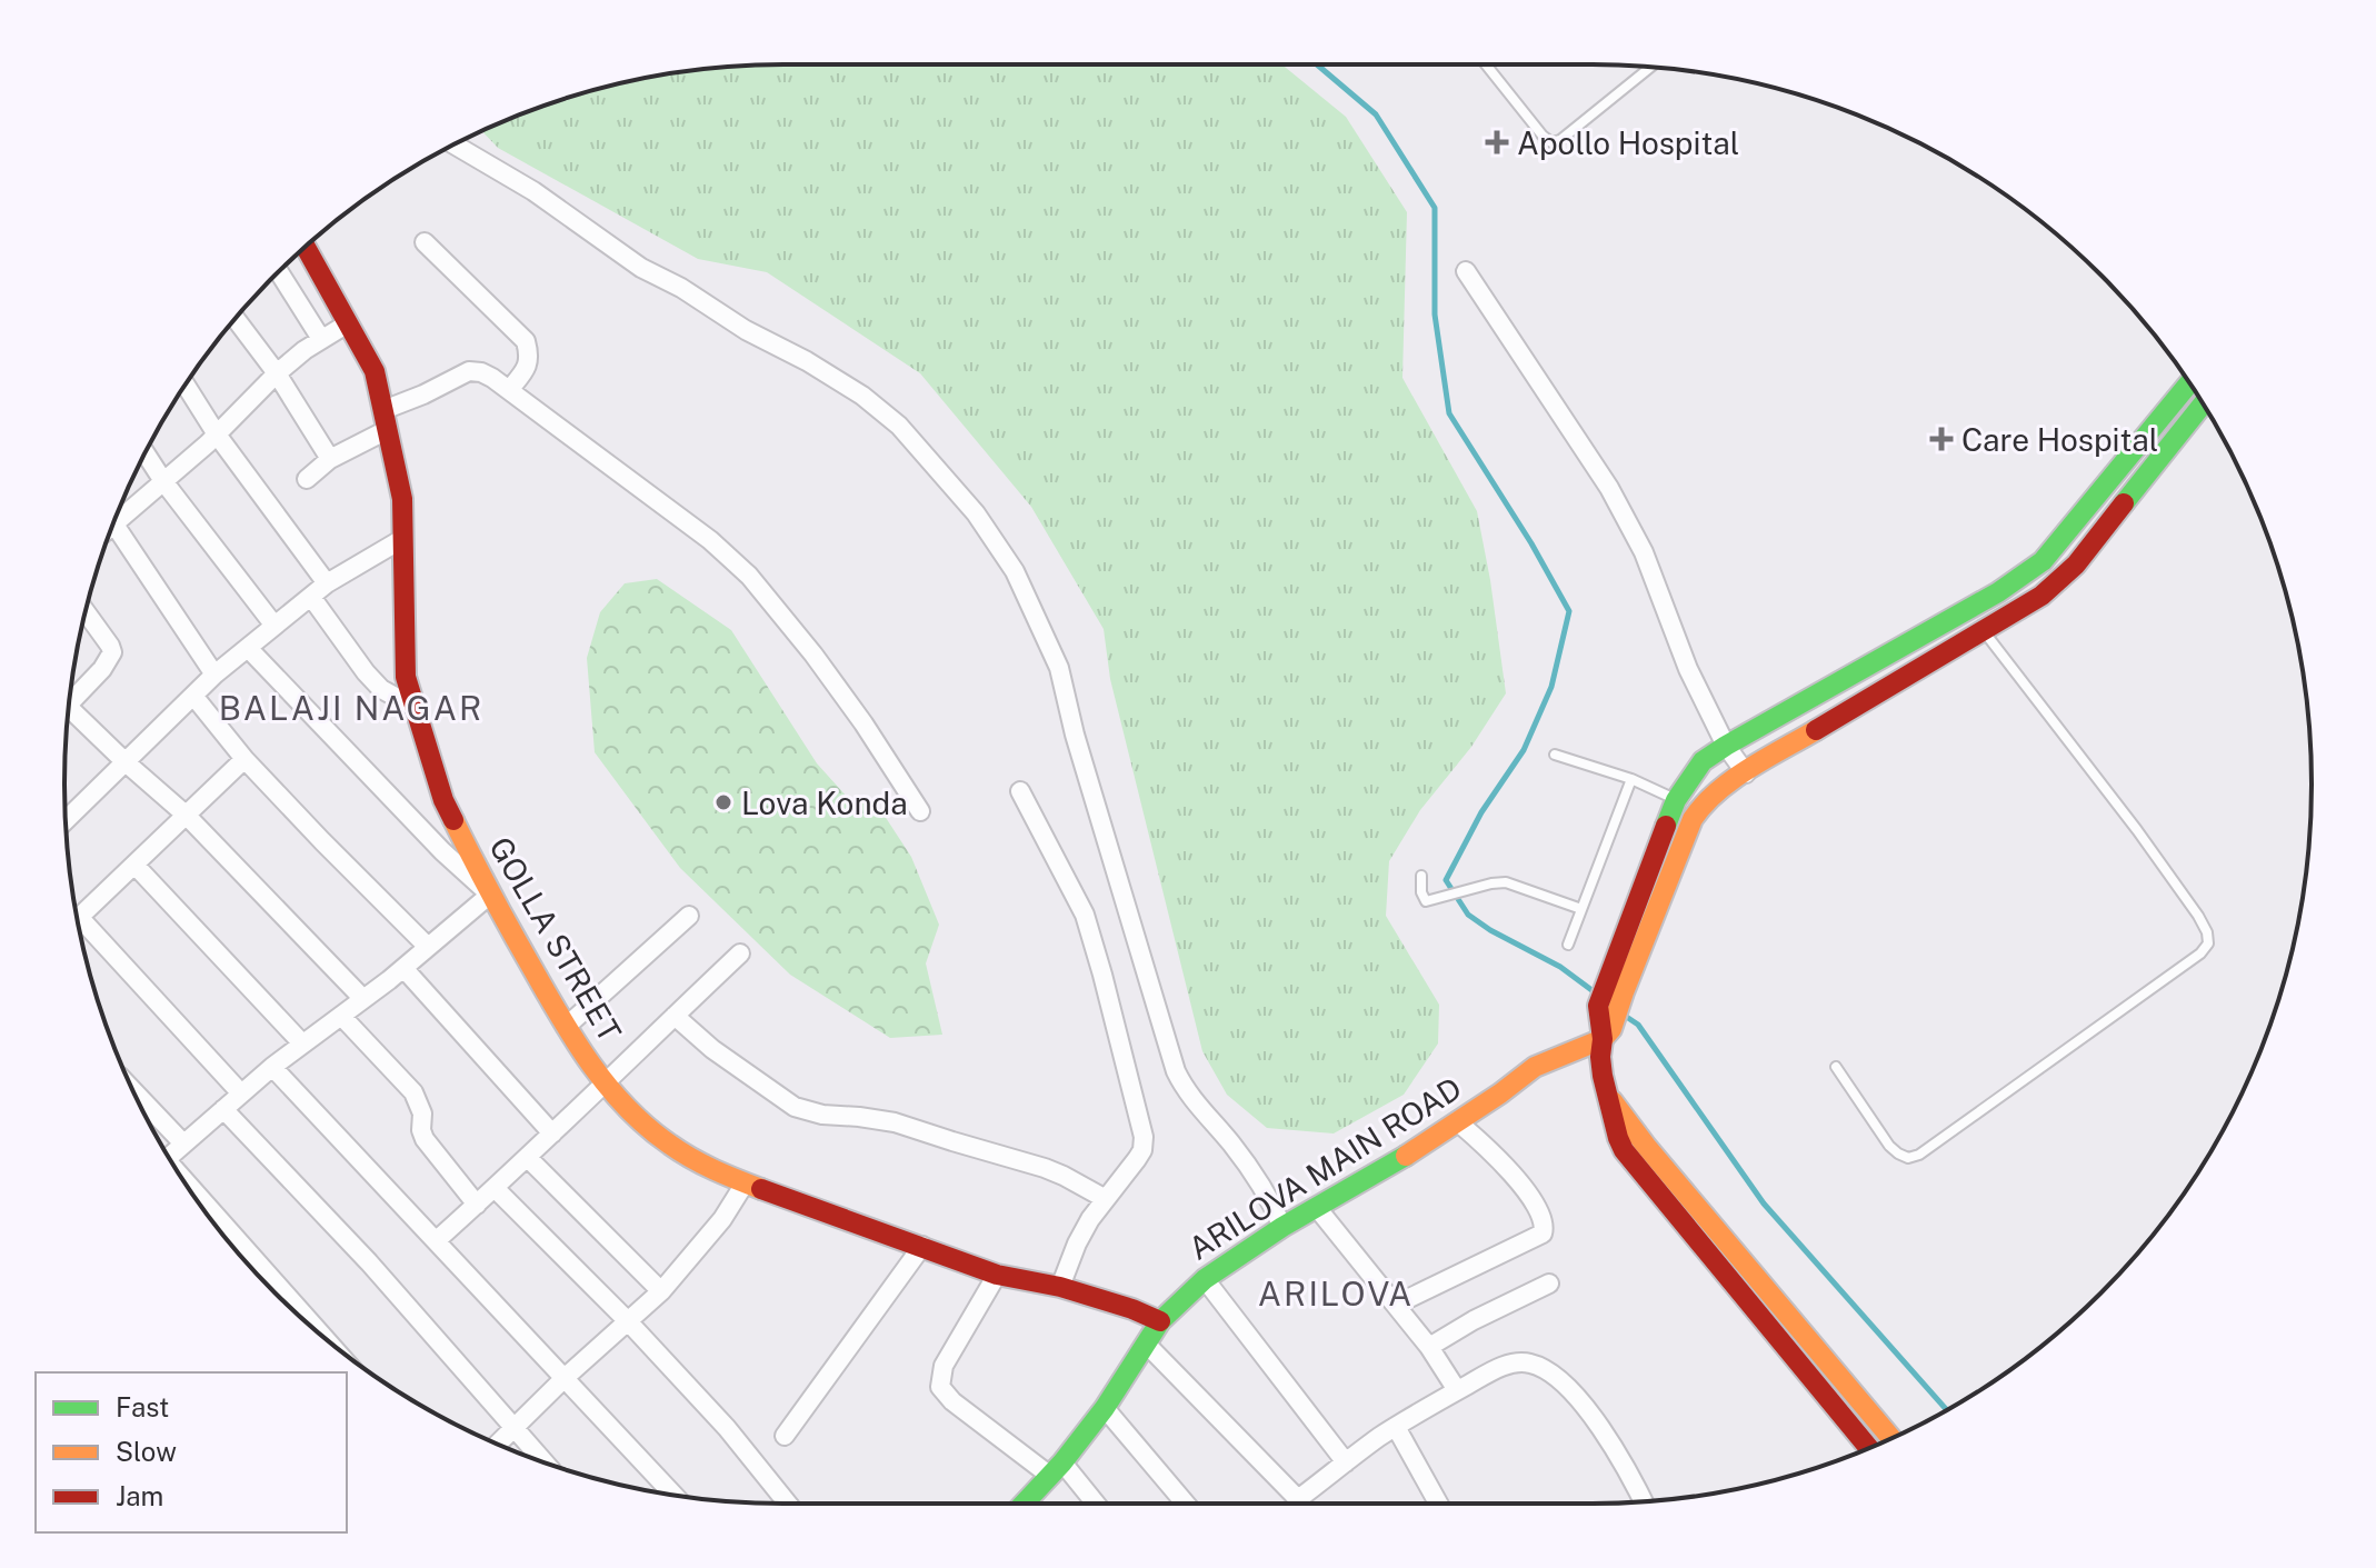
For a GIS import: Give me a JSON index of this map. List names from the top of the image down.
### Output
{
  "streets": {
    "street": ["GOLLA STREET", "ARILOVA MAIN ROAD"]
  },
  "crossings": [
    ["GOLLA STREET", "ARILOVA MAIN ROAD"]
  ],
  "districts": ["BALAJI NAGAR", "ARILOVA"],
  "places": {
    "health": ["Apollo Hospital", "Care Hospital"],
    "other": ["Lova Konda"]
  },
  "legend": ["Fast", "Slow", "Jam"]
}
